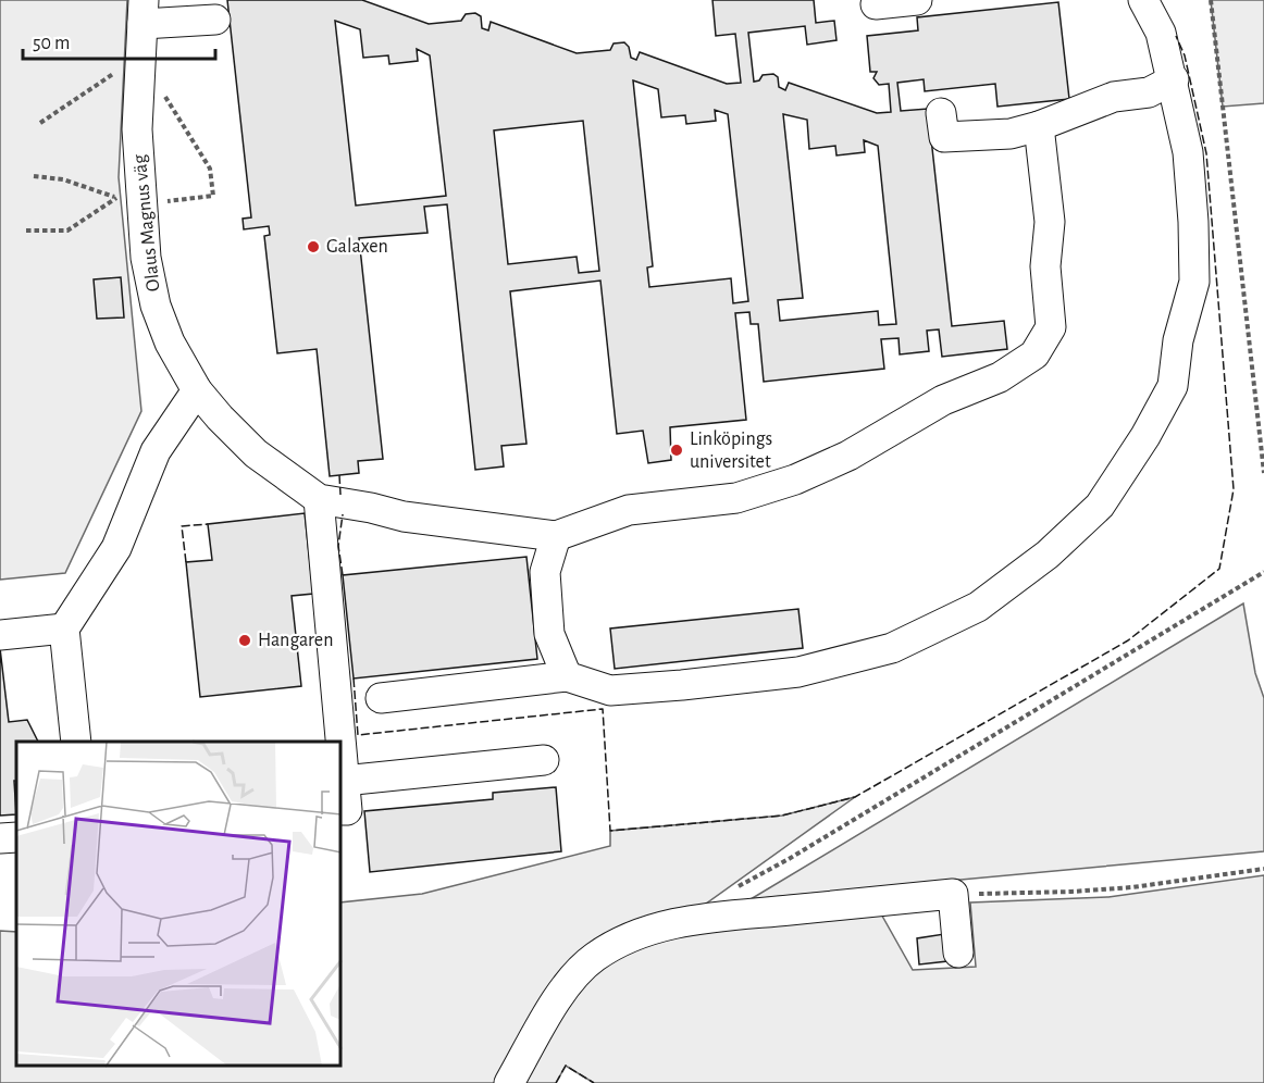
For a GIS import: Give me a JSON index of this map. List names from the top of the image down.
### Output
{
  "streets": {
    "lane": ["Olaus Magnus väg"]
  },
  "places": ["Galaxen", "Linköpings universitet", "Hangaren"],
  "scale_bar": "50 m"
}
